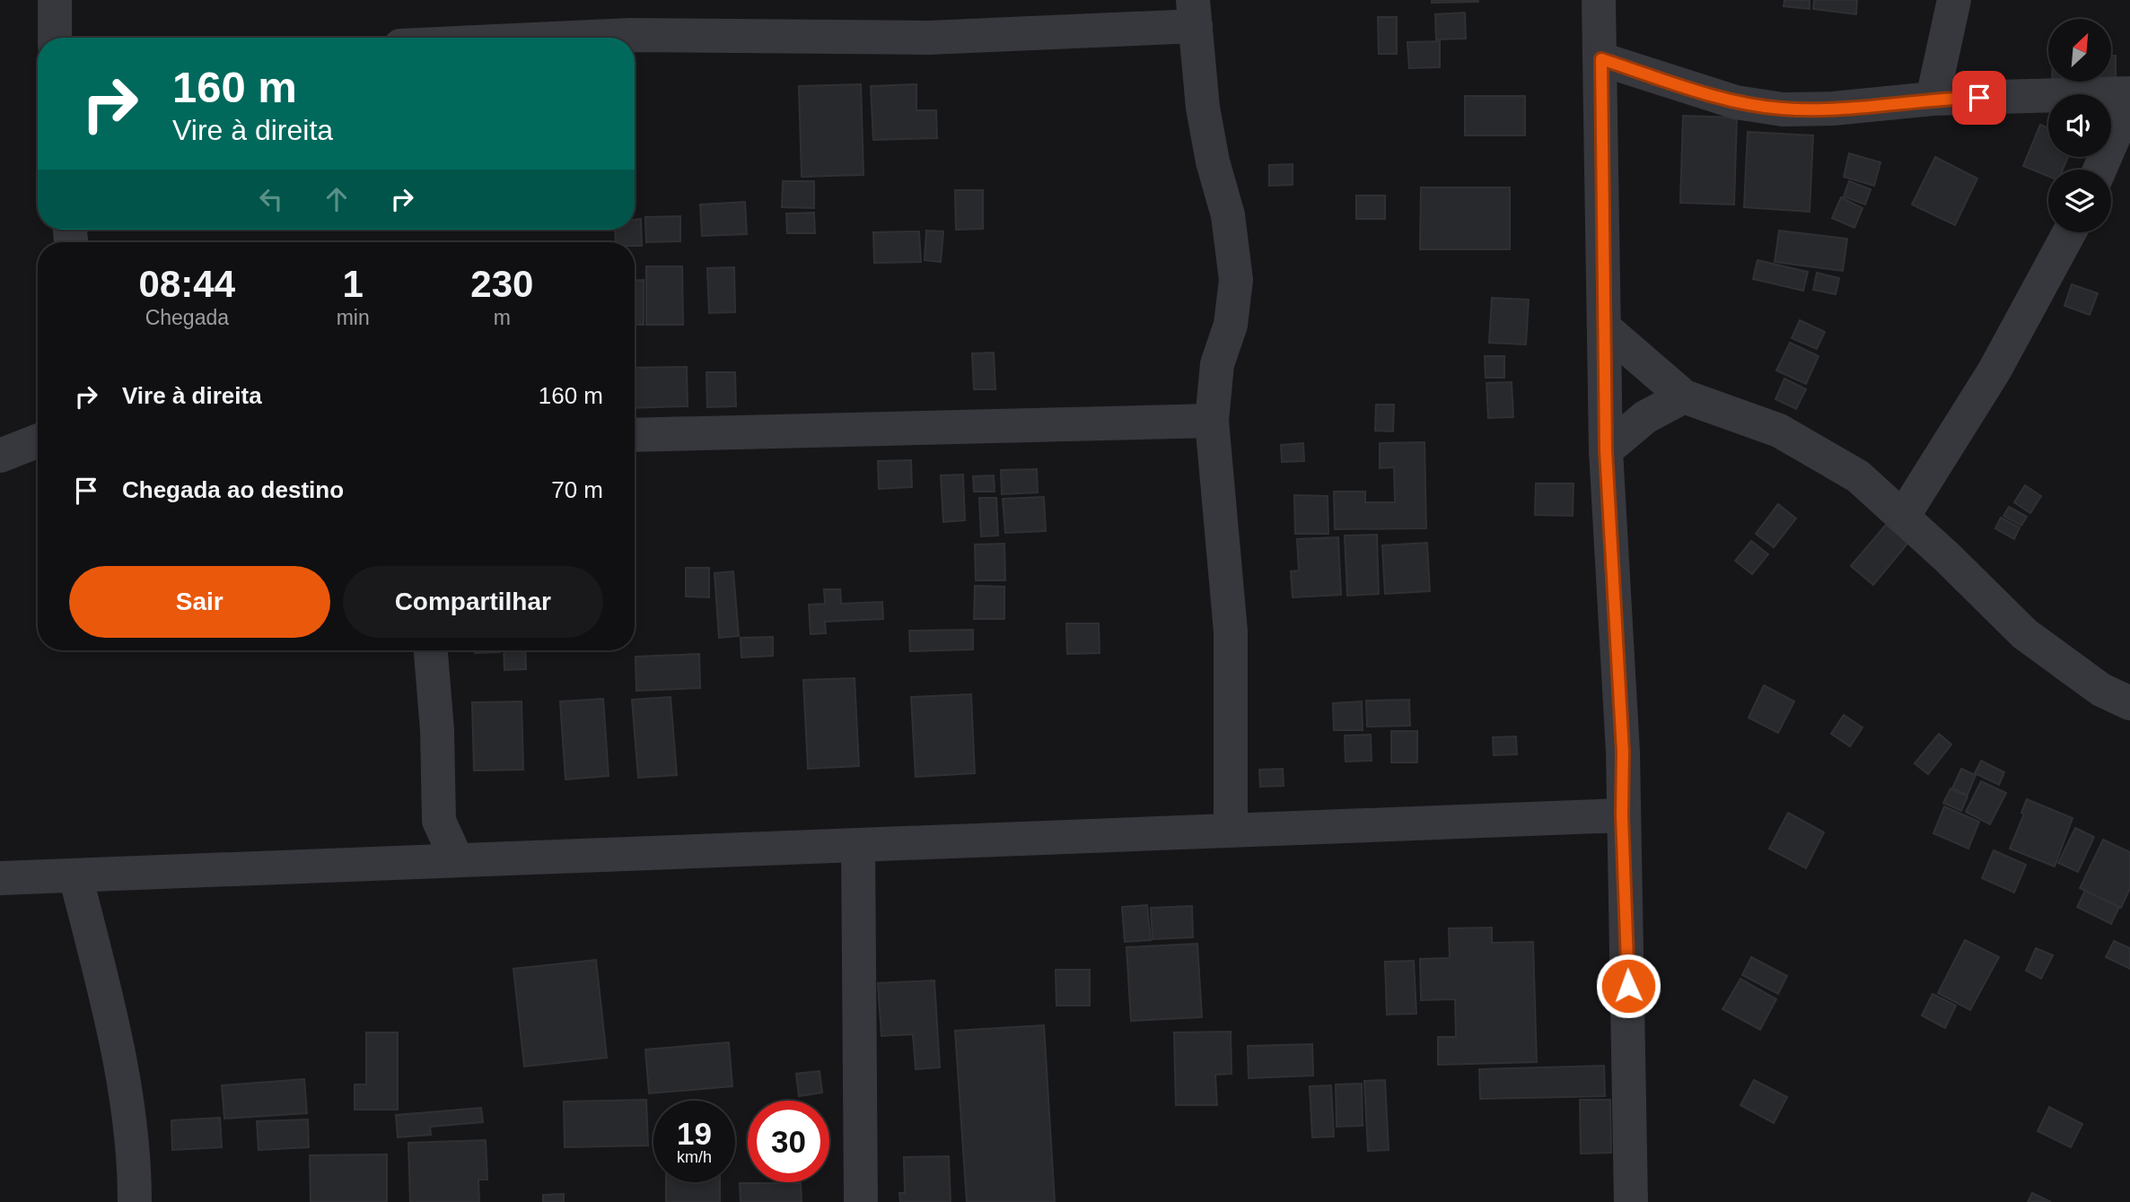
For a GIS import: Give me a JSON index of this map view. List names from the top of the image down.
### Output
{
  "north": "top right",
  "page": {
    "turn": ["160 m", "Vire à direita"],
    "eta": [
      "08:44",
      "Chegada",
      "1",
      "min",
      "230",
      "m"
    ],
    "list": [
      {
        "name": "Vire à direita",
        "value": "160 m"
      },
      {
        "name": "Chegada ao destino",
        "value": "70 m"
      }
    ],
    "buttons": ["Sair", "Compartilhar"],
    "speed": "19 km/h",
    "limit": "30"
  }
}
